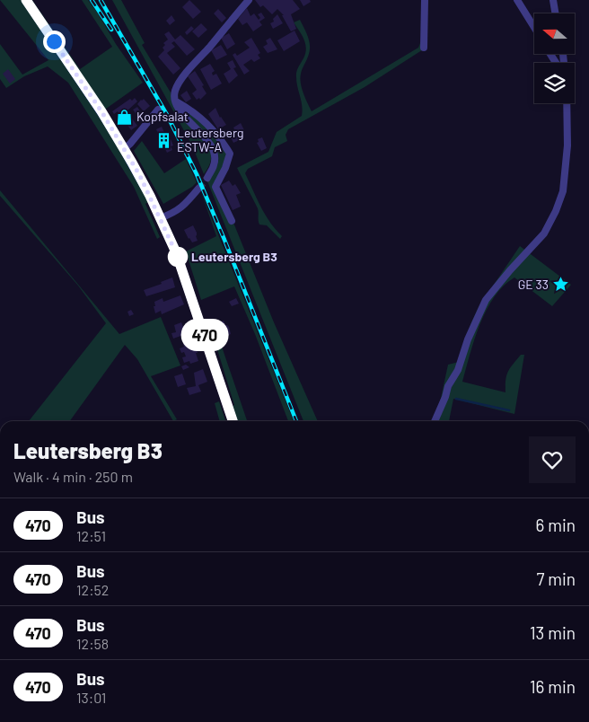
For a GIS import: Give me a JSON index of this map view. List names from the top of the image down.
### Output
{
  "places": {
    "shop": ["Kopfsalat"],
    "building": ["Leutersberg ESTW-A"],
    "other": ["Leutersberg B3"],
    "place": ["GE 33"]
  },
  "lines": ["bus line 470"],
  "north": "left",
  "page": {
    "on_map": "470",
    "heading": ["Leutersberg B3", "Walk · 4 min · 250 m"],
    "list": [
      {
        "mark": "470",
        "name": "Bus",
        "note": "12:51",
        "value": "6 min"
      },
      {
        "mark": "470",
        "name": "Bus",
        "note": "12:52",
        "value": "7 min"
      },
      {
        "mark": "470",
        "name": "Bus",
        "note": "12:58",
        "value": "13 min"
      },
      {
        "mark": "470",
        "name": "Bus",
        "note": "13:01",
        "value": "16 min"
      }
    ]
  }
}
